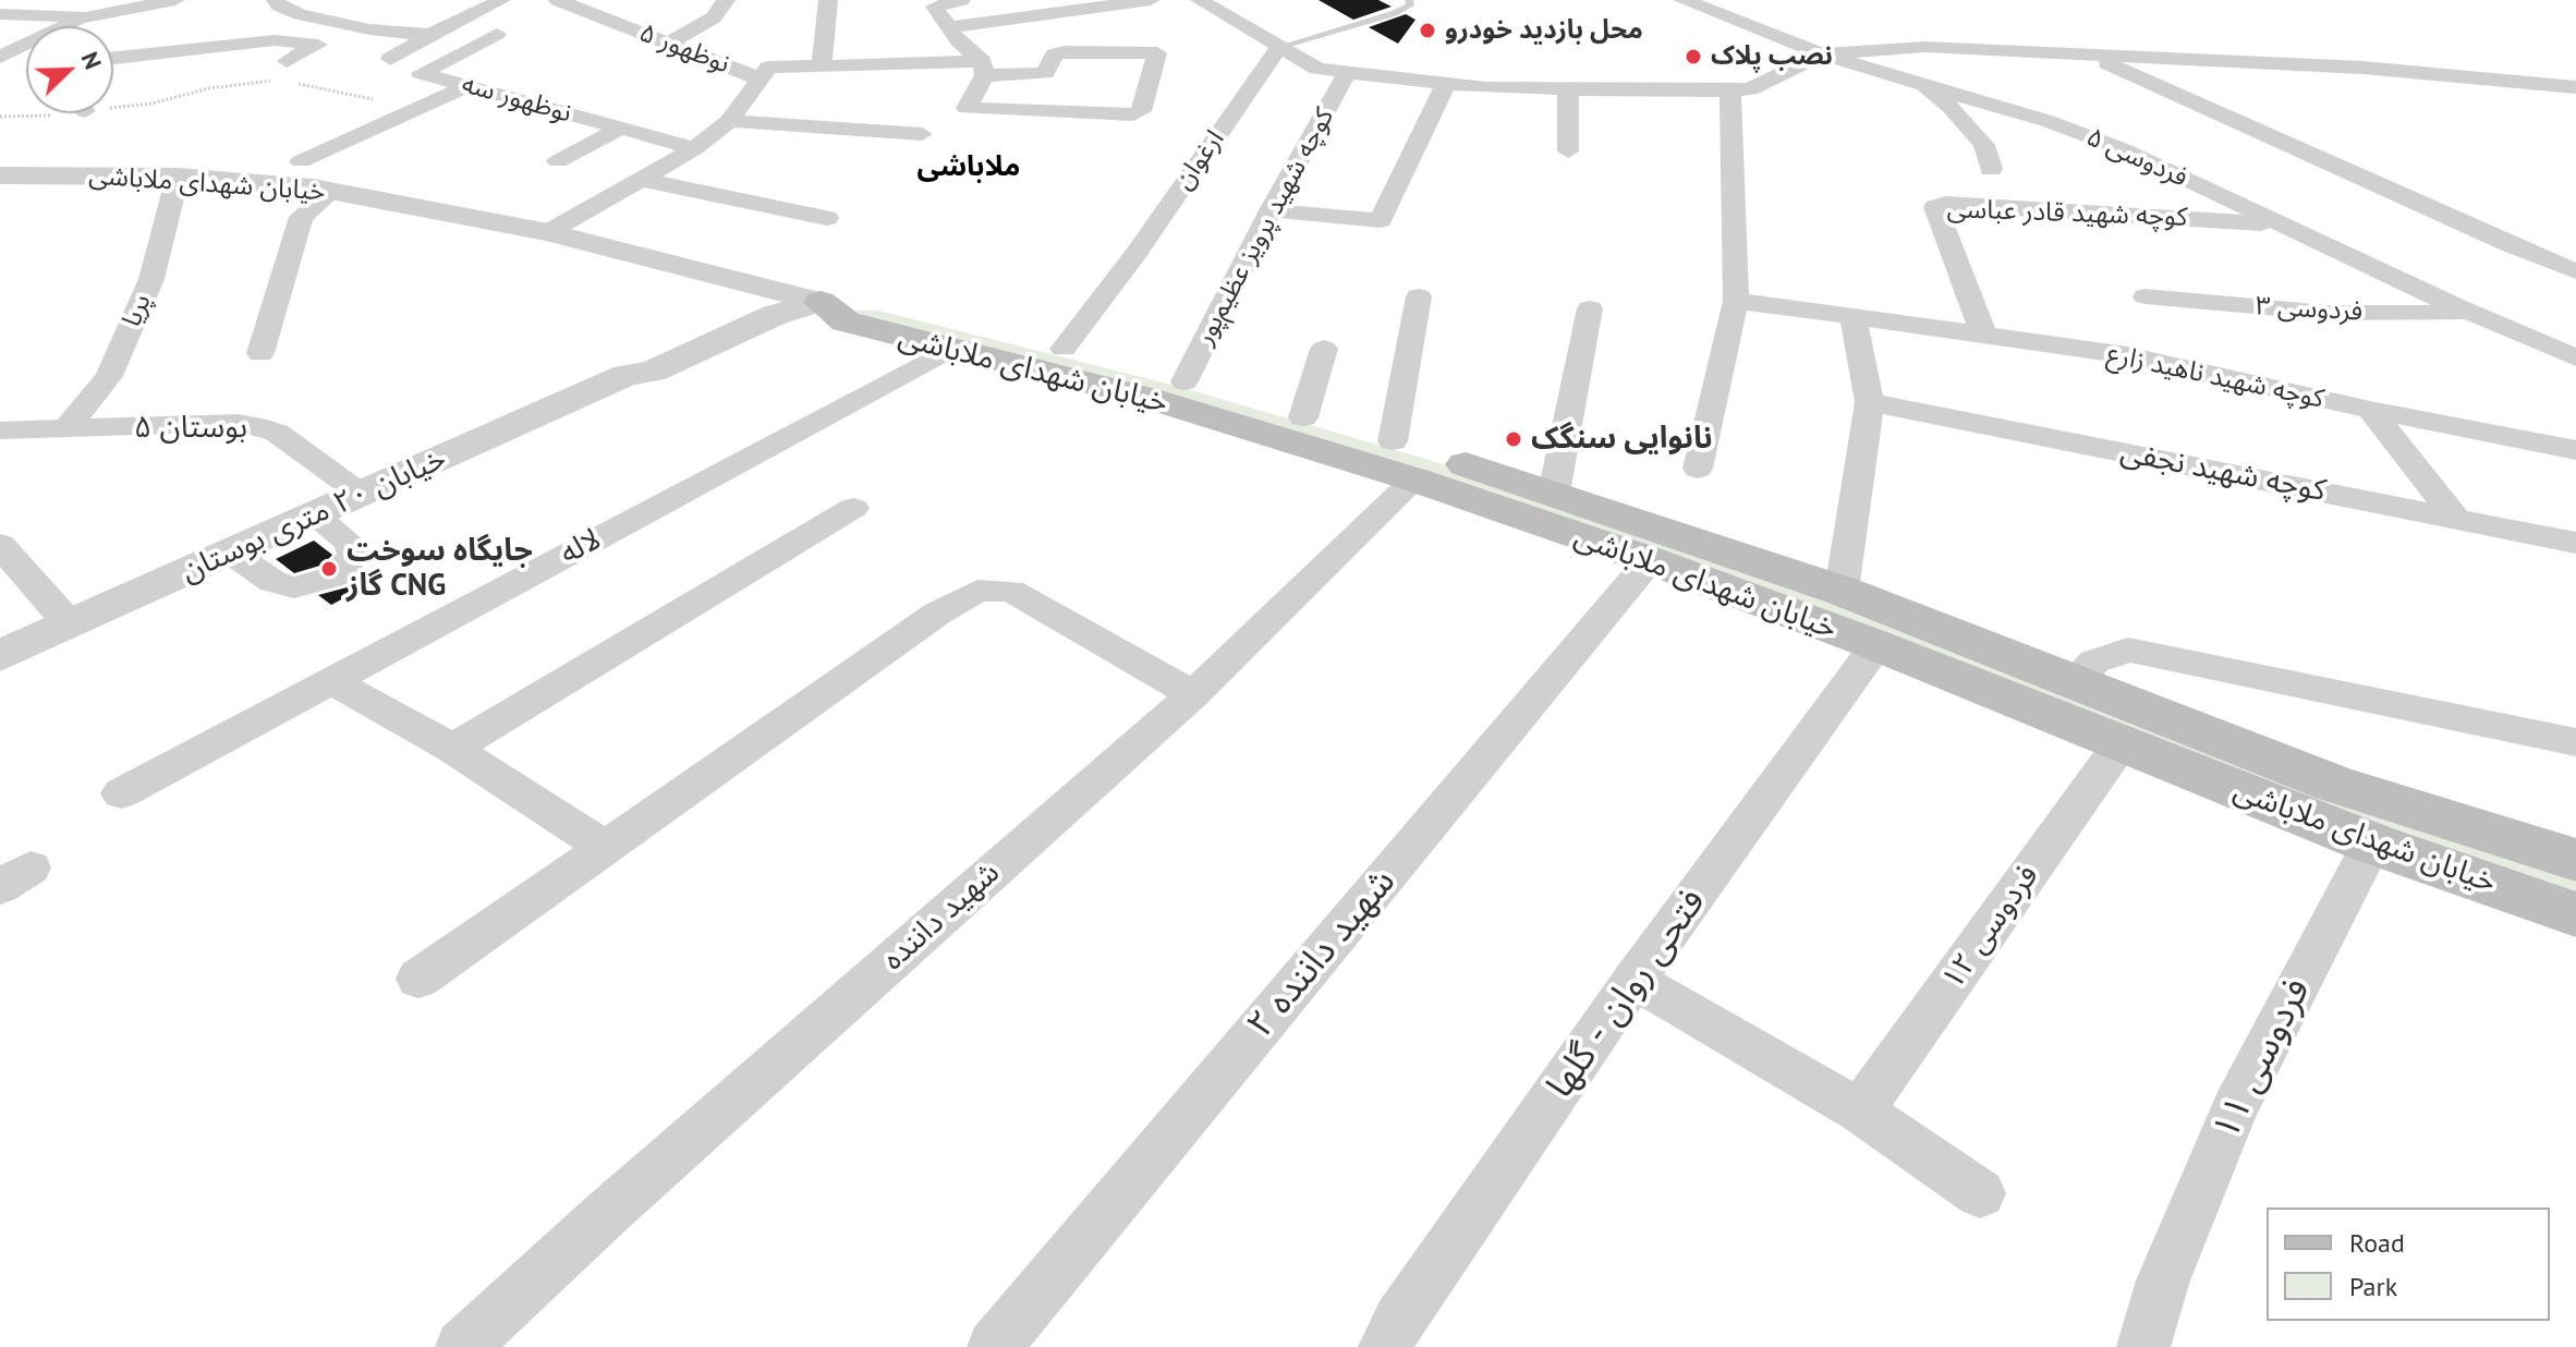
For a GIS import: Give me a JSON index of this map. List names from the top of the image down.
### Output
{
  "streets": {
    "main road": ["خیابان شهدای ملاباشی"],
    "street": [
      "نوظهور ۵",
      "نوظهور سه",
      "فردوسی ۵",
      "ارغوان",
      "کوچه شهید قادر عباسی",
      "کوچه شهید پرویز عظیم‌پور",
      "فردوسی ۳",
      "پریا",
      "کوچه شهید ناهید زارع",
      "بوستان ۵",
      "کوچه شهید نجفی",
      "خیابان ۲۰ متری بوستان",
      "لاله",
      "شهید داننده",
      "فردوسی ۱۲",
      "شهید داننده ۲",
      "فتحی روان - گلها",
      "فردوسی ۱۱"
    ]
  },
  "crossings": [
    ["فردوسی ۵", "کوچه شهید قادر عباسی"],
    ["فردوسی ۵", "فردوسی ۳"],
    ["ارغوان", "خیابان شهدای ملاباشی"],
    ["خیابان شهدای ملاباشی", "کوچه شهید پرویز عظیم‌پور"],
    ["خیابان شهدای ملاباشی", "پریا"],
    ["خیابان شهدای ملاباشی", "خیابان ۲۰ متری بوستان"],
    ["خیابان شهدای ملاباشی", "لاله"],
    ["خیابان شهدای ملاباشی", "شهید داننده"],
    ["خیابان شهدای ملاباشی", "فردوسی ۱۲"],
    ["خیابان شهدای ملاباشی", "شهید داننده ۲"],
    ["خیابان شهدای ملاباشی", "فتحی روان - گلها"],
    ["خیابان شهدای ملاباشی", "فردوسی ۱۱"],
    ["کوچه شهید قادر عباسی", "کوچه شهید ناهید زارع"],
    ["پریا", "بوستان ۵"],
    ["بوستان ۵", "خیابان ۲۰ متری بوستان"]
  ],
  "districts": ["ملاباشی"],
  "places": [
    "محل بازدید خودرو",
    "نصب پلاک",
    "نانوایی سنگک",
    "جایگاه سوخت گاز CNG"
  ],
  "legend": ["Road", "Park"],
  "north": "top right"
}
